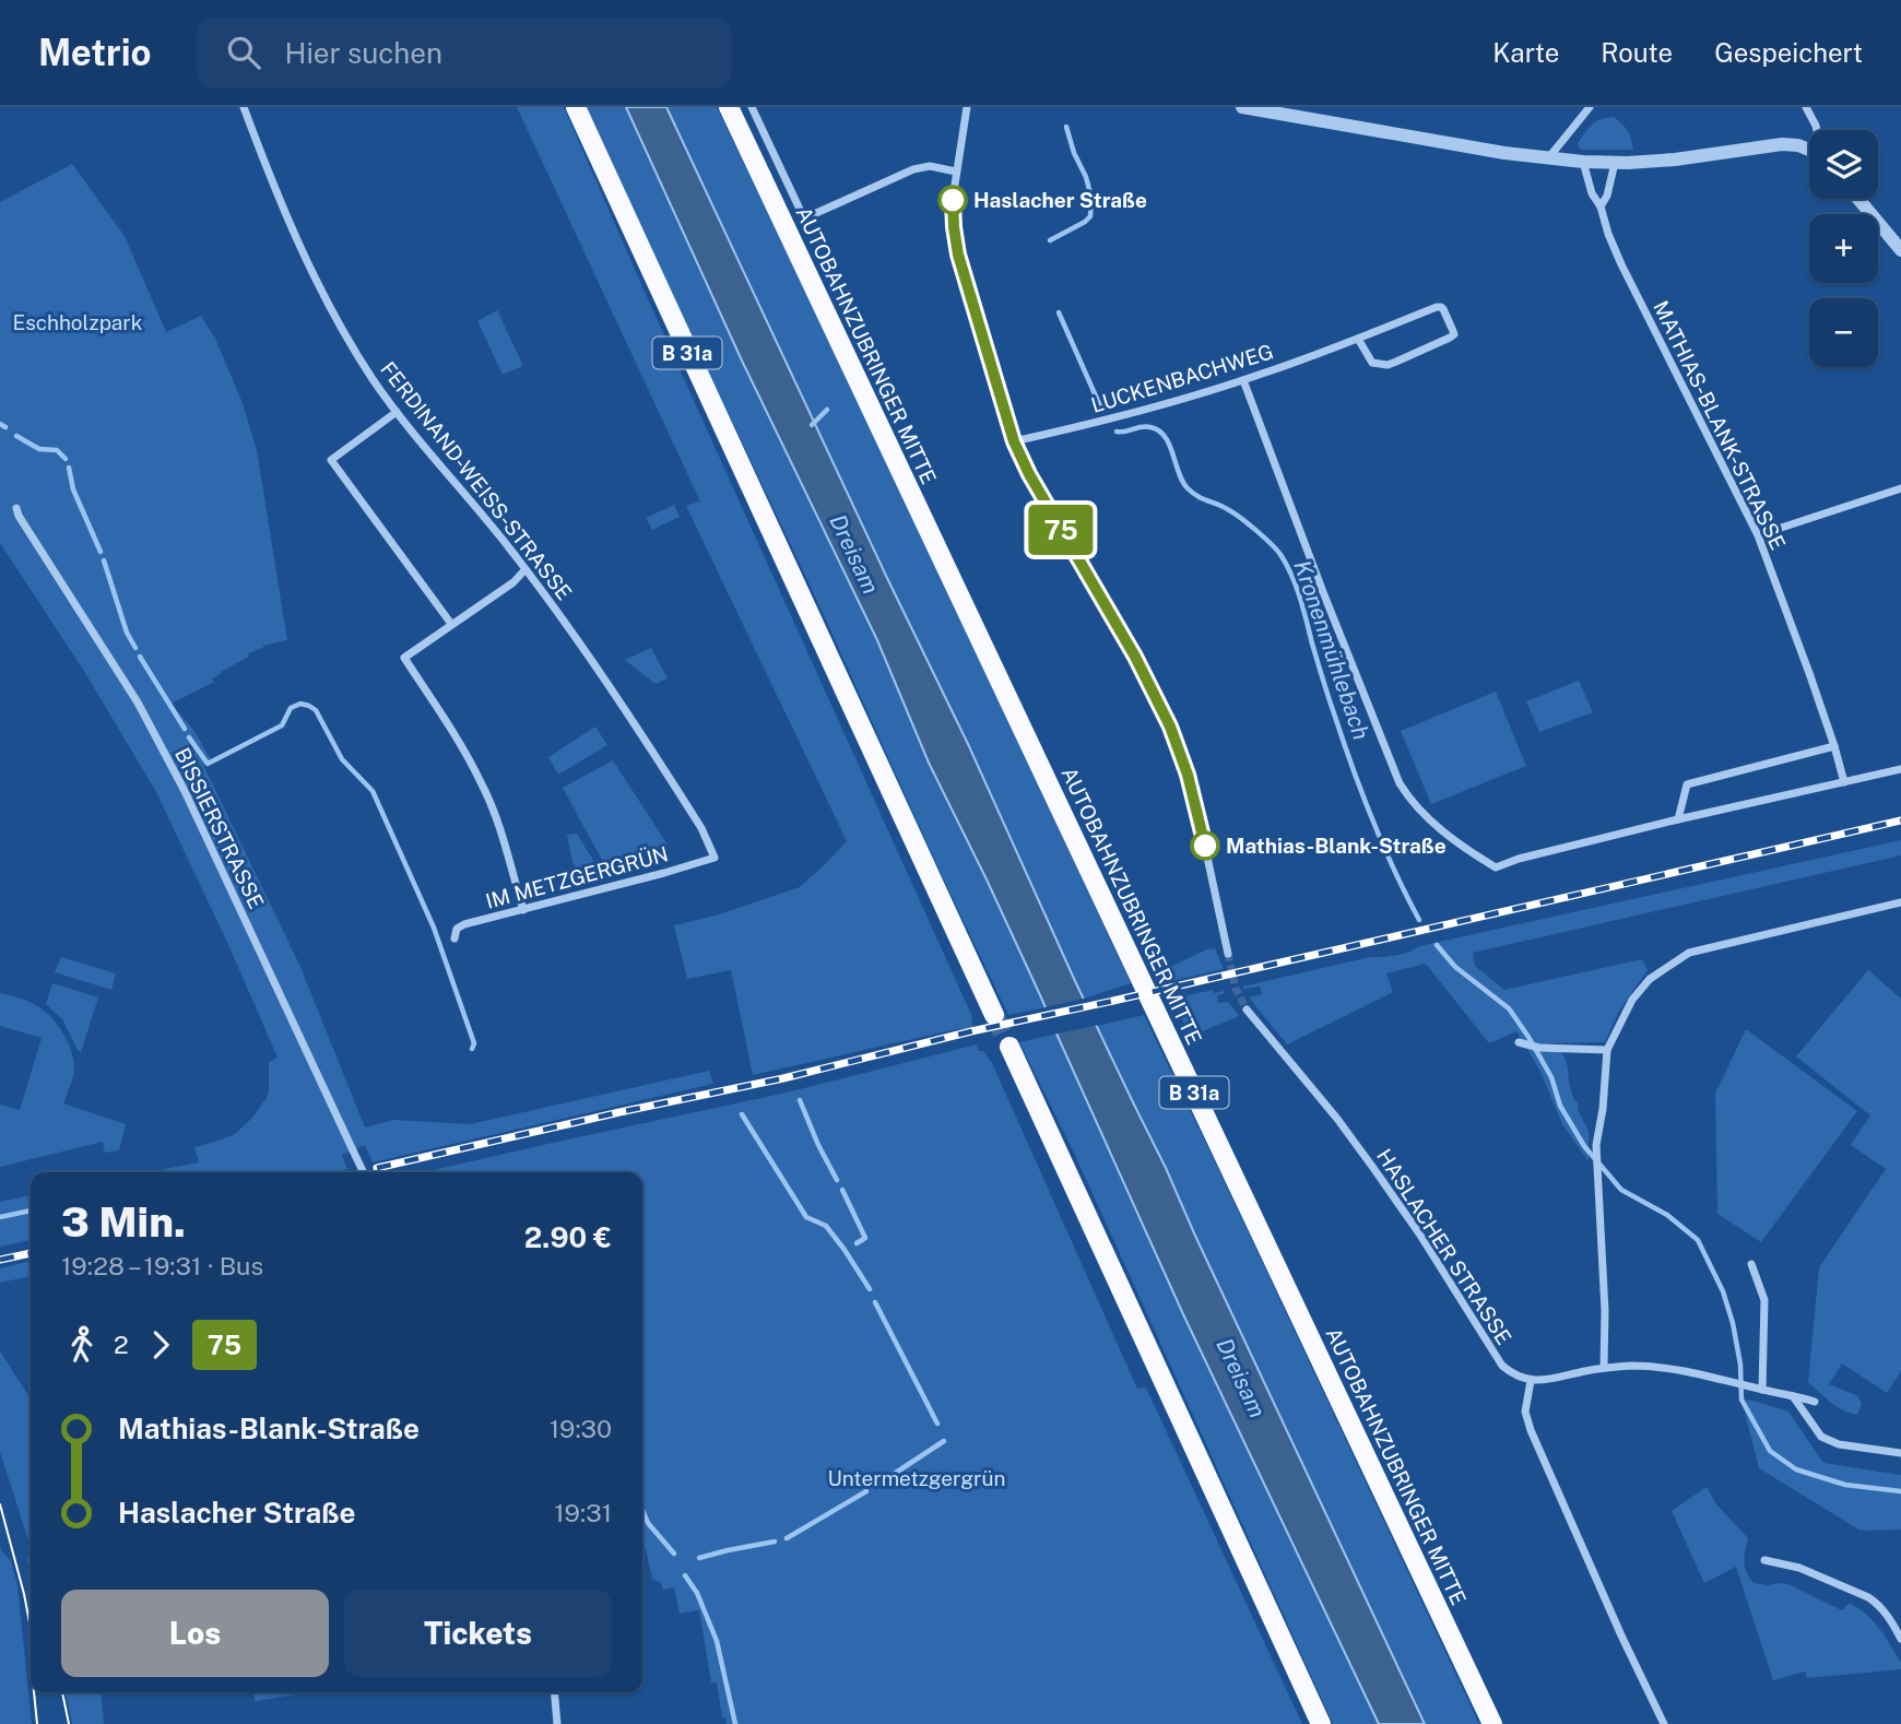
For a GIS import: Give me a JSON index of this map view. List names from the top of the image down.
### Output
{
  "streets": {
    "highway": ["AUTOBAHNZUBRINGER MITTE", "B 31a"],
    "street": [
      "LUCKENBACHWEG",
      "MATHIAS-BLANK-STRASSE",
      "FERDINAND-WEISS-STRASSE",
      "BISSIERSTRASSE",
      "IM METZGERGRÜN",
      "HASLACHER STRASSE"
    ]
  },
  "crossings": [
    ["FERDINAND-WEISS-STRASSE", "IM METZGERGRÜN"]
  ],
  "water": ["Dreisam", "Kronenmühlebach"],
  "parks": ["Eschholzpark", "Untermetzgergrün"],
  "places": ["Haslacher Straße", "Mathias-Blank-Straße"],
  "lines": ["bus line 75"],
  "page": {
    "header": "Metrio",
    "search": "Hier suchen",
    "nav": ["Karte", "Route", "Gespeichert"],
    "on_map": "75",
    "map_buttons": ["+", "−"],
    "heading": ["3 Min.", "19:28 – 19:31 · Bus", "2.90 €"],
    "legs": ["2", "75"],
    "list": [
      {
        "name": "Mathias-Blank-Straße",
        "value": "19:30"
      },
      {
        "name": "Haslacher Straße",
        "value": "19:31"
      }
    ],
    "buttons": ["Los", "Tickets"]
  }
}
